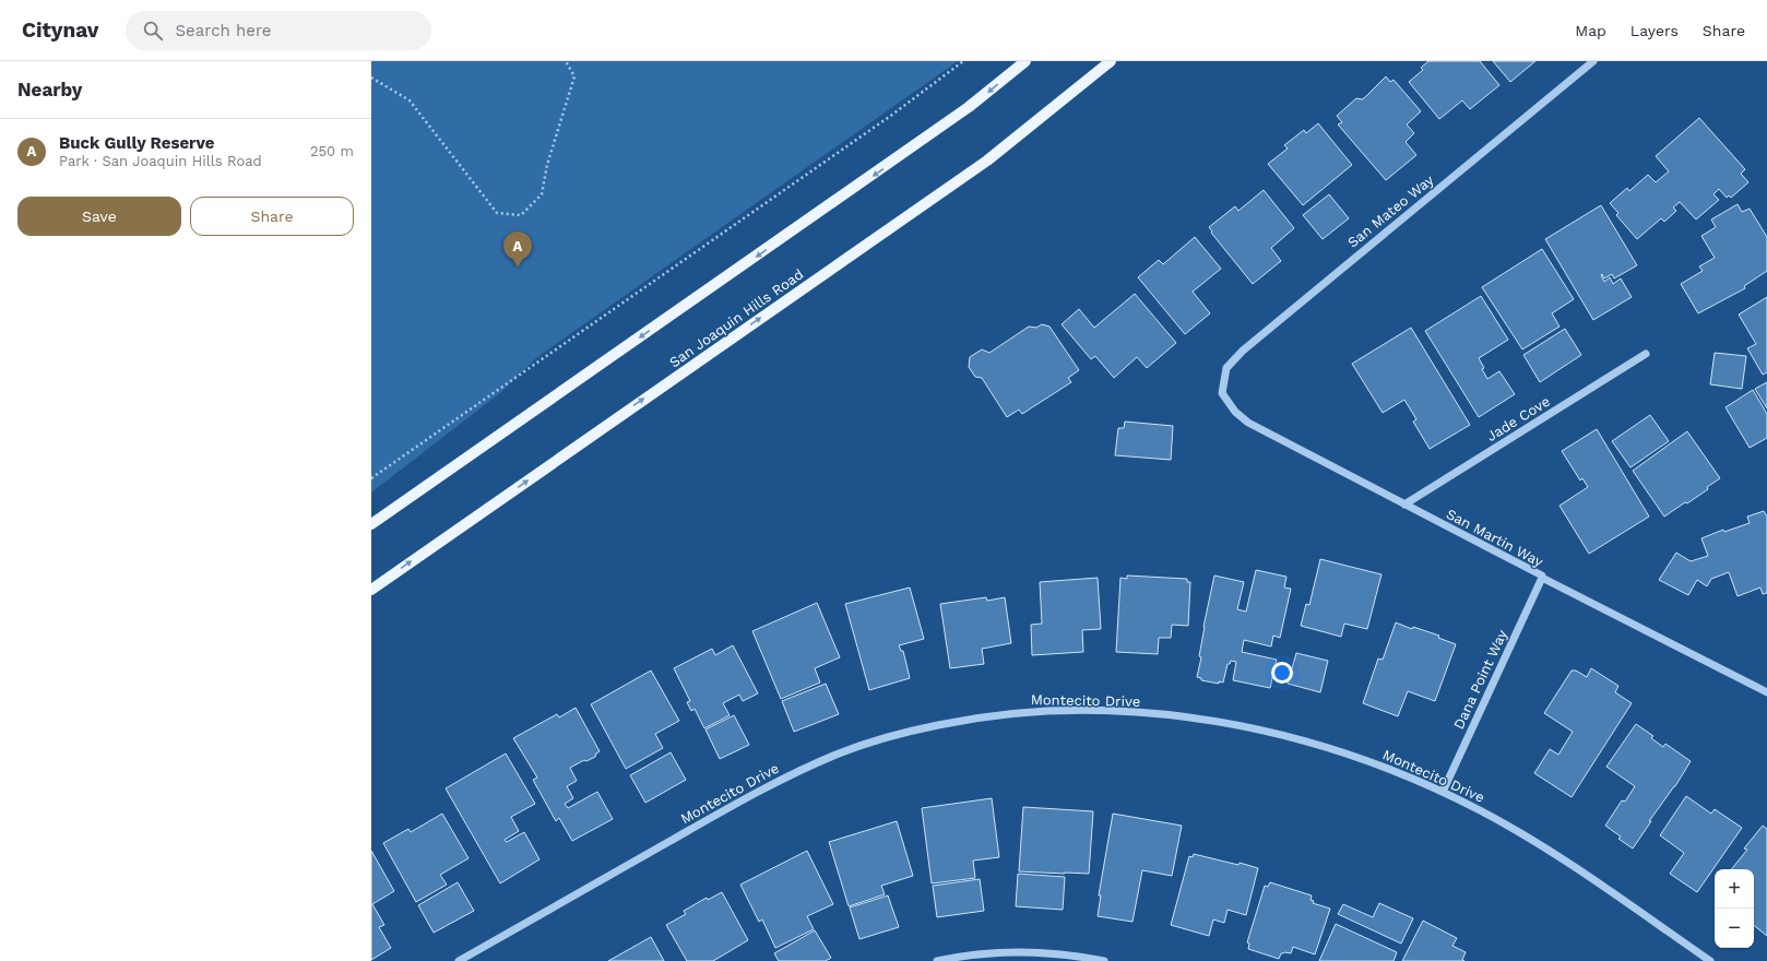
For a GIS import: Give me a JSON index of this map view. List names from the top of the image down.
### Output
{
  "streets": {
    "main road": ["San Joaquin Hills Road"],
    "street": [
      "San Mateo Way",
      "Jade Cove",
      "San Martin Way",
      "Dana Point Way",
      "Montecito Drive"
    ]
  },
  "crossings": [
    ["San Mateo Way", "San Martin Way"],
    ["Jade Cove", "San Martin Way"],
    ["San Martin Way", "Dana Point Way"],
    ["Dana Point Way", "Montecito Drive"]
  ],
  "page": {
    "header": "Citynav",
    "search": "Search here",
    "nav": ["Map", "Layers", "Share"],
    "heading": "Nearby",
    "list": [
      {
        "mark": "A",
        "name": "Buck Gully Reserve",
        "note": "Park · San Joaquin Hills Road",
        "value": "250 m"
      }
    ],
    "buttons": ["Save", "Share"],
    "pins": "A",
    "map_buttons": ["+", "−"]
  }
}
